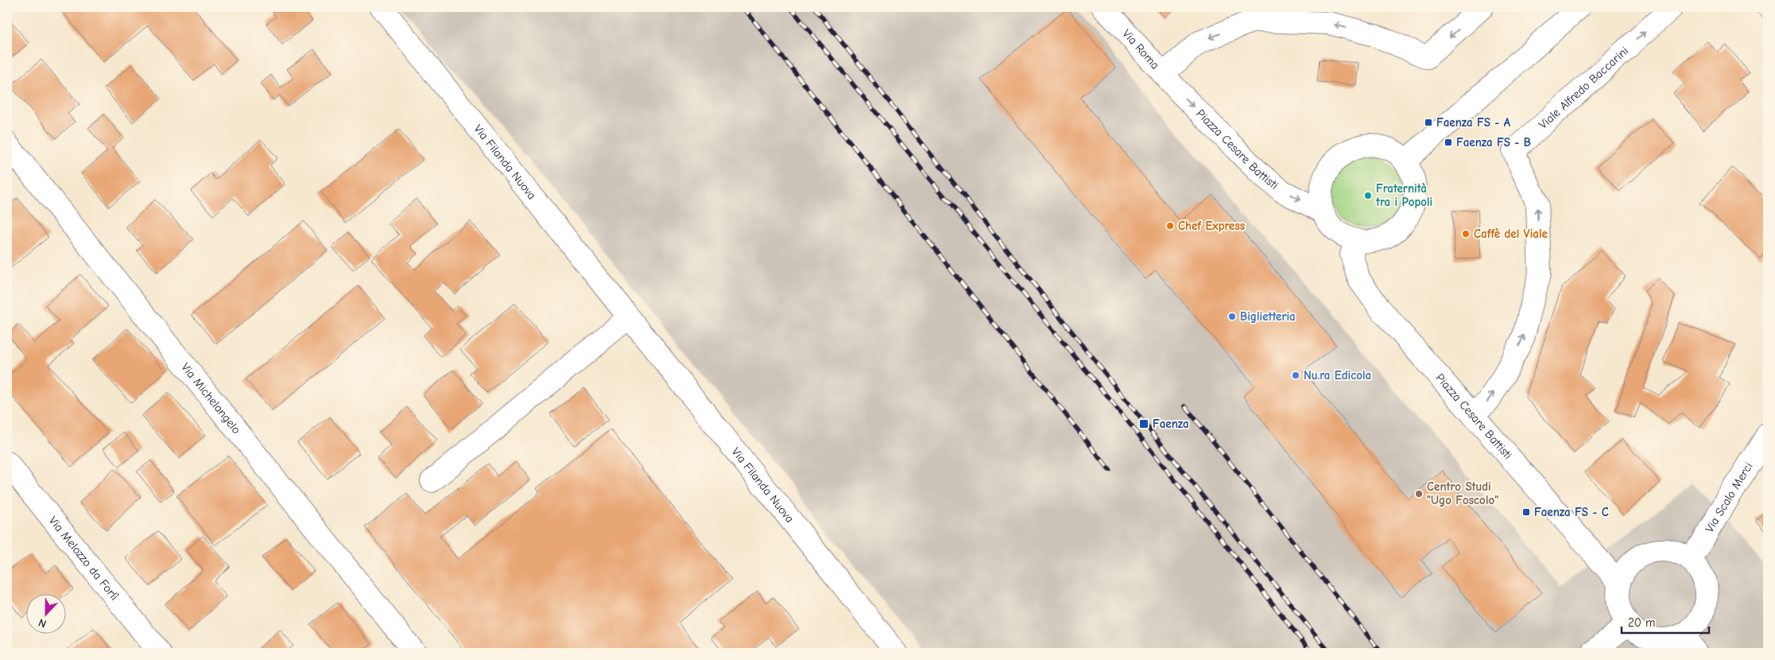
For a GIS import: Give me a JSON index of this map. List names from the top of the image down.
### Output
{
  "streets": {
    "street": [
      "Via Roma",
      "Viale Alfredo Baccarini",
      "Piazza Cesare Battisti",
      "Via Filanda Nuova",
      "Via Michelangelo",
      "Via Scalo Merci",
      "Via Melozzo da Forlì"
    ]
  },
  "crossings": [
    ["Via Roma", "Piazza Cesare Battisti"],
    ["Viale Alfredo Baccarini", "Piazza Cesare Battisti"],
    ["Piazza Cesare Battisti", "Via Scalo Merci"]
  ],
  "places": {
    "transit": [
      "Faenza FS - A",
      "Faenza FS - B",
      "Faenza",
      "Faenza FS - C"
    ],
    "other": [
      "Fraternità tra i Popoli",
      "Chef Express",
      "Caffè del Viale",
      "Biglietteria",
      "Nu.ra Edicola",
      "Centro Studi \"Ugo Foscolo\""
    ]
  },
  "scale_bar": "20 m",
  "north": "bottom"
}
